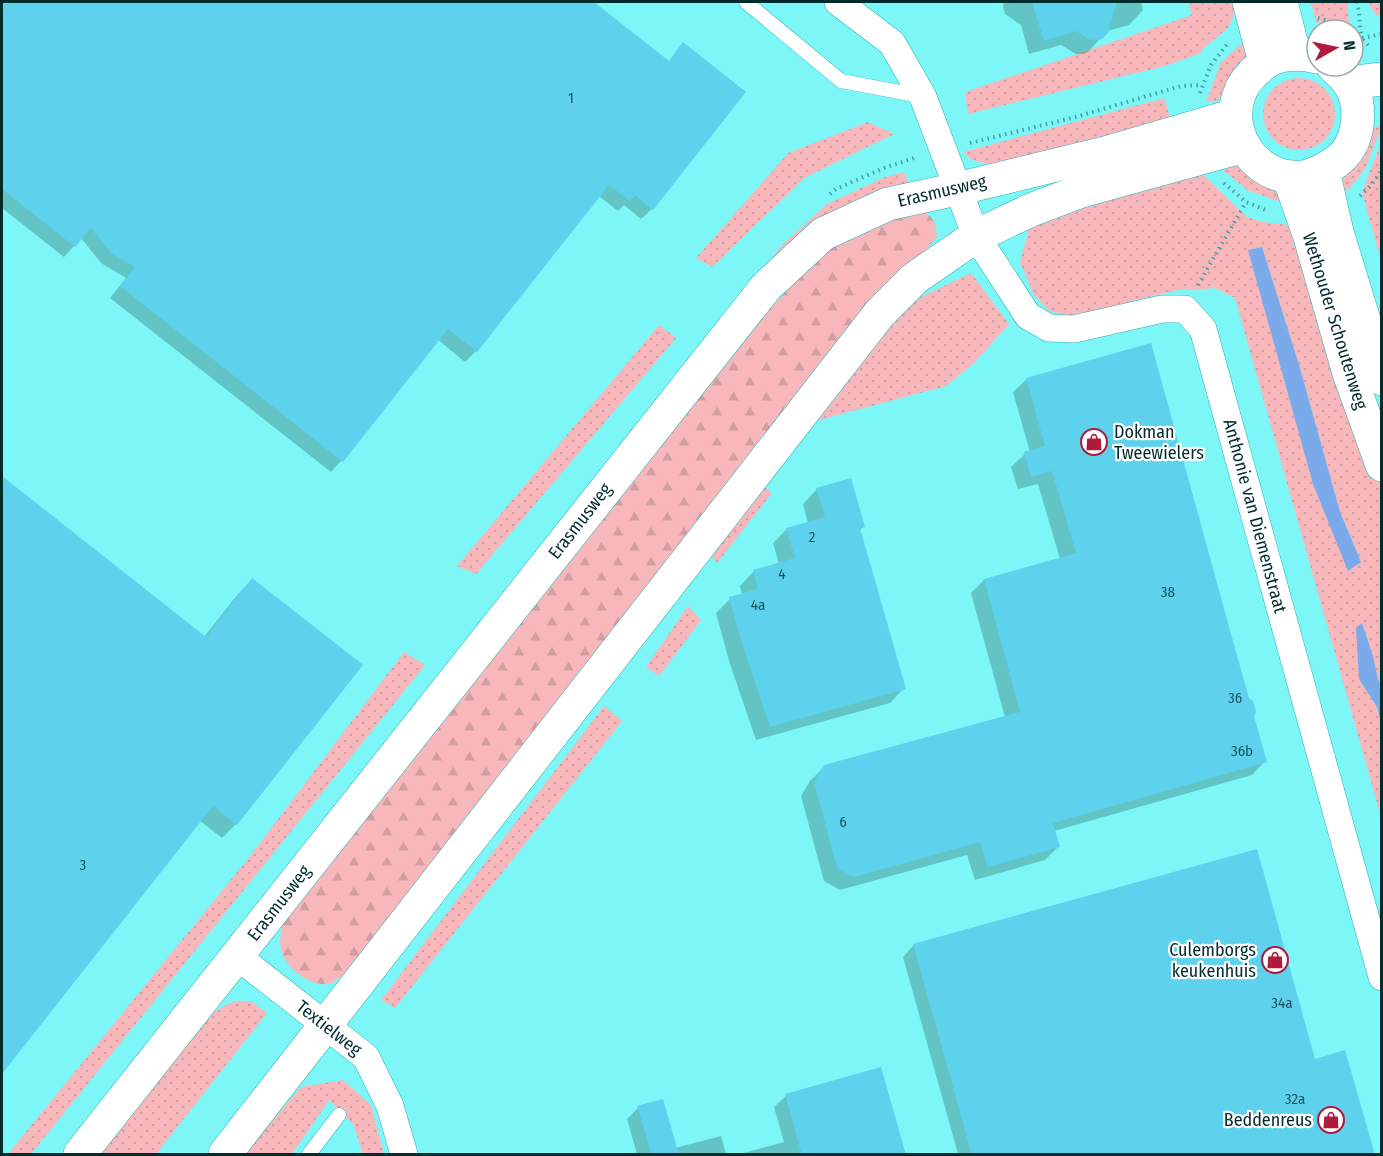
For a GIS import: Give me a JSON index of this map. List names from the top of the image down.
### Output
{
  "streets": {
    "street": [
      "Erasmusweg",
      "Wethouder Schoutenweg",
      "Anthonie van Diemenstraat",
      "Textielweg"
    ]
  },
  "crossings": [
    ["Erasmusweg", "Textielweg"]
  ],
  "places": {
    "shop": ["Dokman Tweewielers", "Culemborgs keukenhuis", "Beddenreus"]
  },
  "house_numbers": [
    "1",
    "2",
    "4",
    "38",
    "4a",
    "36",
    "36b",
    "6",
    "3",
    "34a",
    "32a"
  ],
  "north": "right"
}
